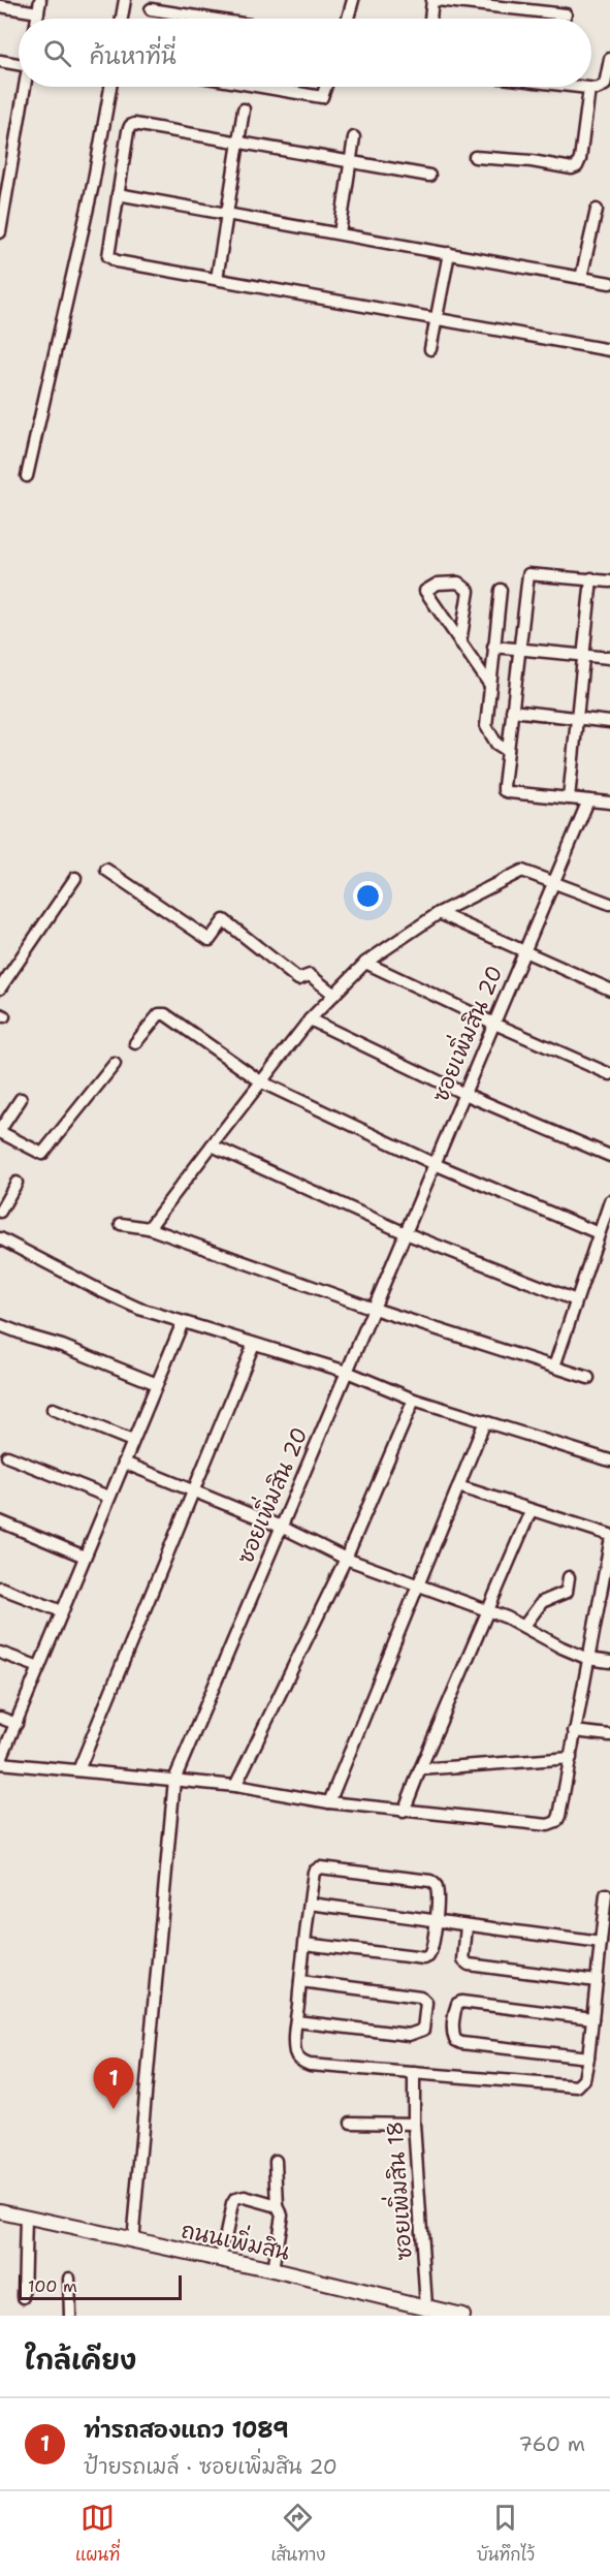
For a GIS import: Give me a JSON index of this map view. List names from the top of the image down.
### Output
{
  "streets": {
    "street": ["ซอยเพิ่มสิน 20", "ซอยเพิ่มสิน 18", "ถนนเพิ่มสิน"]
  },
  "crossings": [
    ["ซอยเพิ่มสิน 20", "ถนนเพิ่มสิน"],
    ["ซอยเพิ่มสิน 18", "ถนนเพิ่มสิน"]
  ],
  "scale_bar": "100 m",
  "page": {
    "search": "ค้นหาที่นี่",
    "pins": "1",
    "scale": "100 m",
    "heading": "ใกล้เคียง",
    "list": [
      {
        "mark": "1",
        "name": "ท่ารถสองแถว 1089",
        "note": "ป้ายรถเมล์ · ซอยเพิ่มสิน 20",
        "value": "760 m"
      }
    ],
    "nav": ["แผนที่", "เส้นทาง", "บันทึกไว้"]
  }
}
